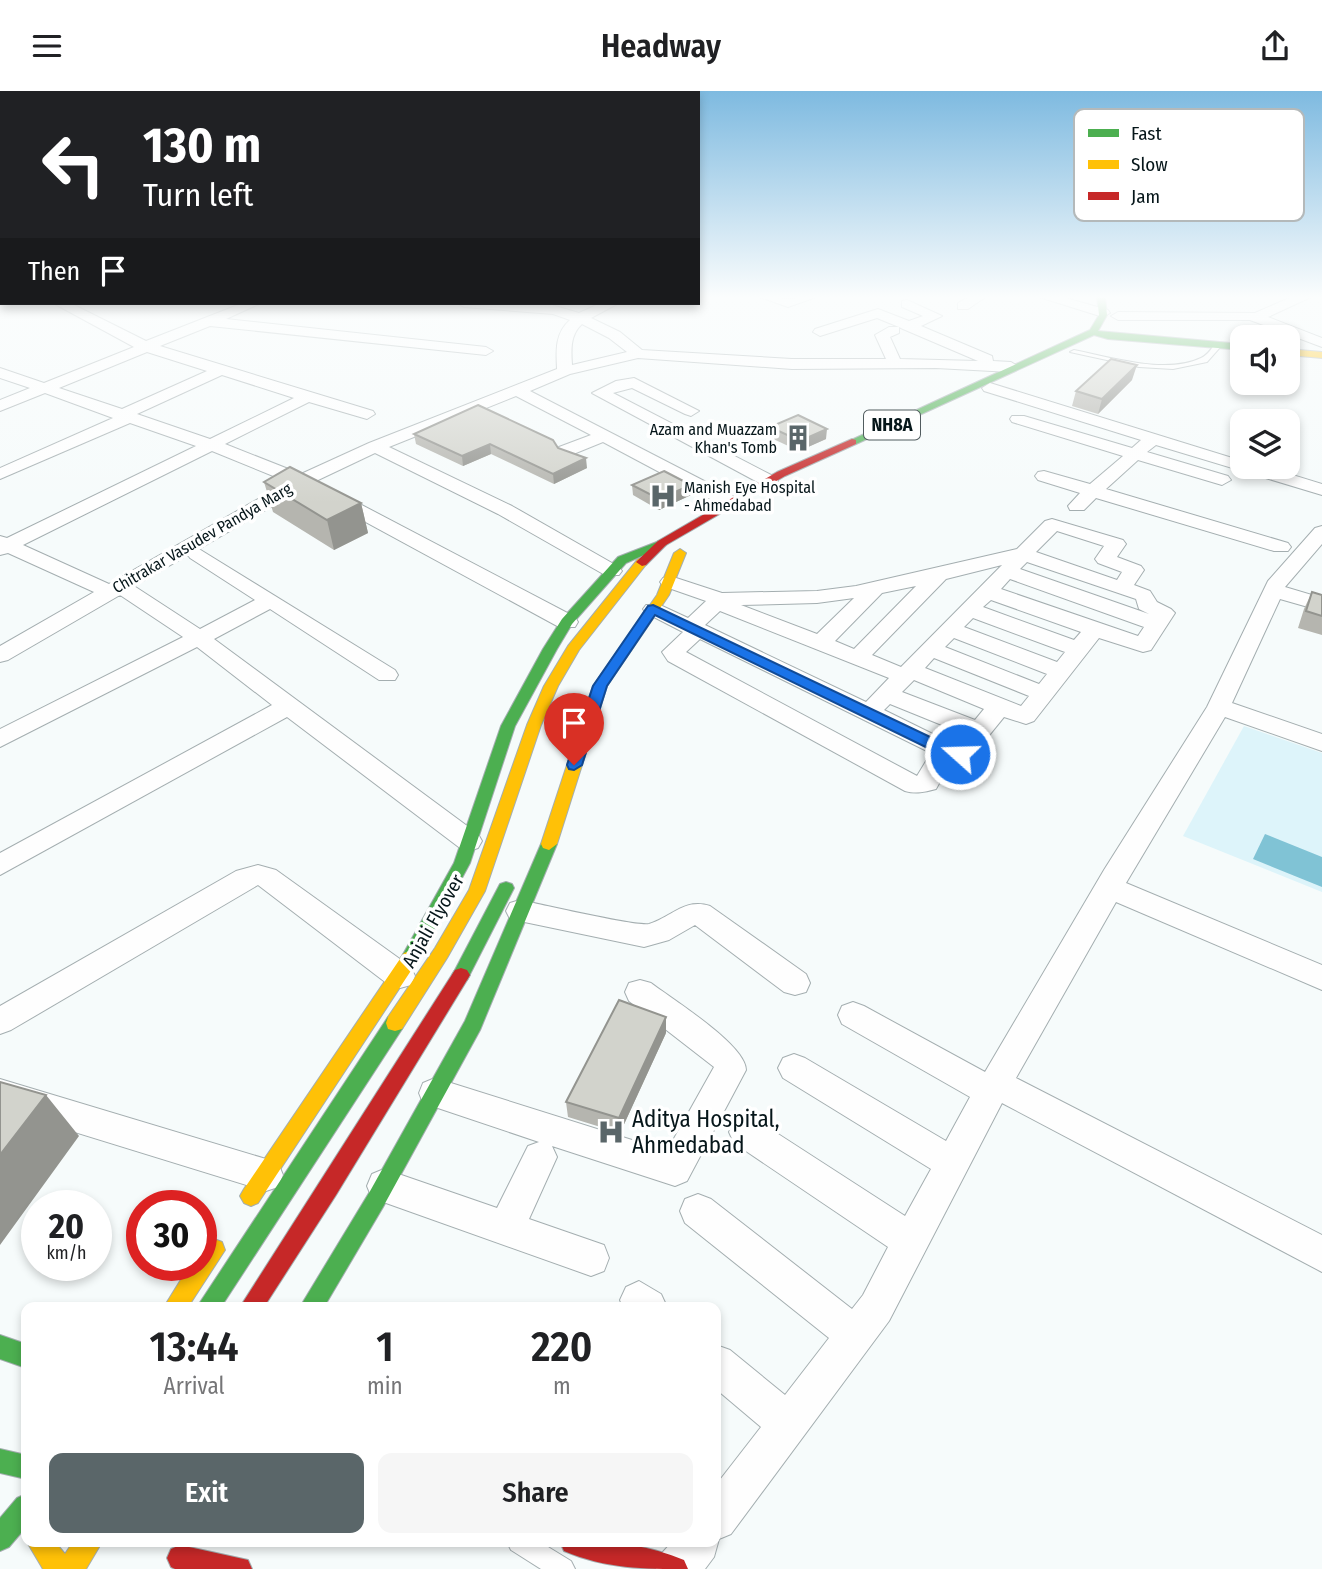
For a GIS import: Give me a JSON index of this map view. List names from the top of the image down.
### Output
{
  "streets": {
    "main road": ["NH8A", "Anjali Flyover"],
    "street": ["Chitrakar Vasudev Pandya Marg"]
  },
  "crossings": [
    ["NH8A", "Chitrakar Vasudev Pandya Marg"],
    ["NH8A", "Anjali Flyover"]
  ],
  "places": {
    "building": ["Azam and Muazzam Khan's Tomb"],
    "hospital": ["Manish Eye Hospital - Ahmedabad", "Aditya Hospital, Ahmedabad"]
  },
  "legend": ["Fast", "Slow", "Jam"],
  "page": {
    "header": "Headway",
    "turn": ["130 m", "Turn left"],
    "then": "Then",
    "speed": "20 km/h",
    "limit": "30",
    "eta": [
      "13:44",
      "Arrival",
      "1",
      "min",
      "220",
      "m"
    ],
    "buttons": ["Exit", "Share"]
  }
}
